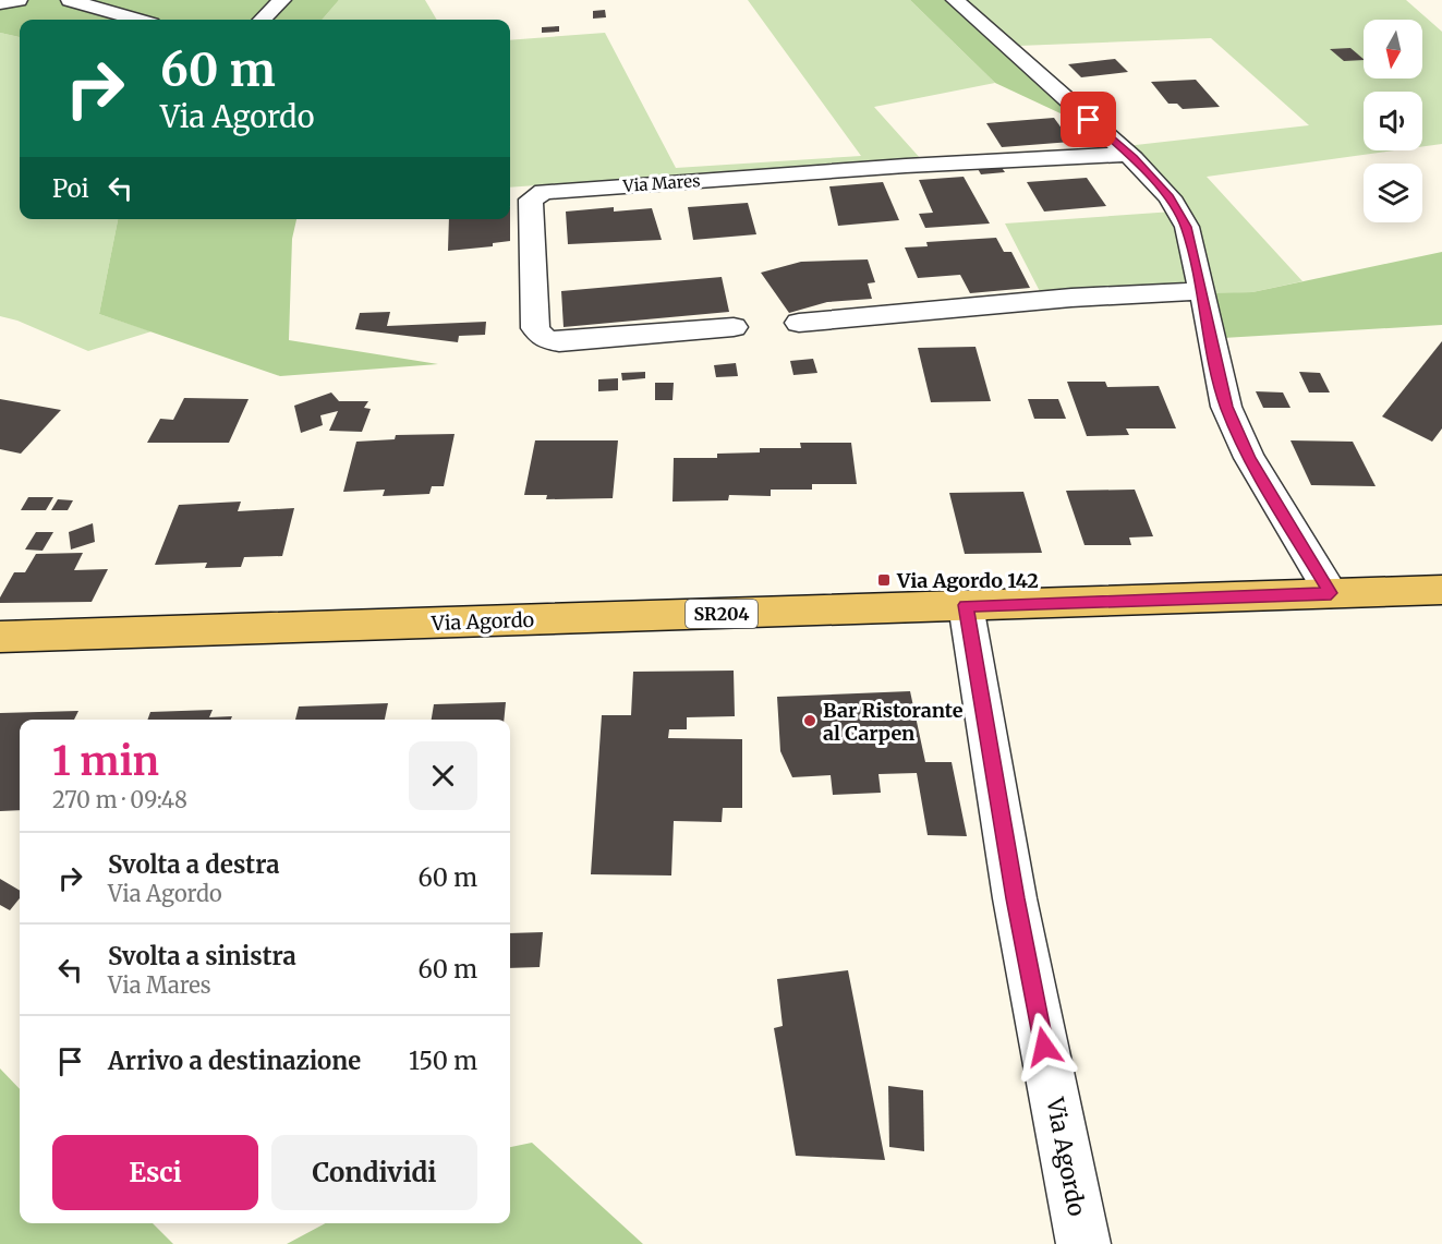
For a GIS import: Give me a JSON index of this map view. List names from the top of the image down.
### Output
{
  "streets": {
    "main road": ["SR204", "Via Agordo"],
    "street": ["Via Mares"]
  },
  "places": {
    "transit": ["Via Agordo 142"],
    "other": ["Bar Ristorante al Carpen"]
  },
  "north": "bottom",
  "page": {
    "turn": ["60 m", "Via Agordo"],
    "then": "Poi",
    "heading": ["1 min", "270 m · 09:48"],
    "list": [
      {
        "name": "Svolta a destra",
        "note": "Via Agordo",
        "value": "60 m"
      },
      {
        "name": "Svolta a sinistra",
        "note": "Via Mares",
        "value": "60 m"
      },
      {
        "name": "Arrivo a destinazione",
        "value": "150 m"
      }
    ],
    "buttons": ["Esci", "Condividi"]
  }
}
